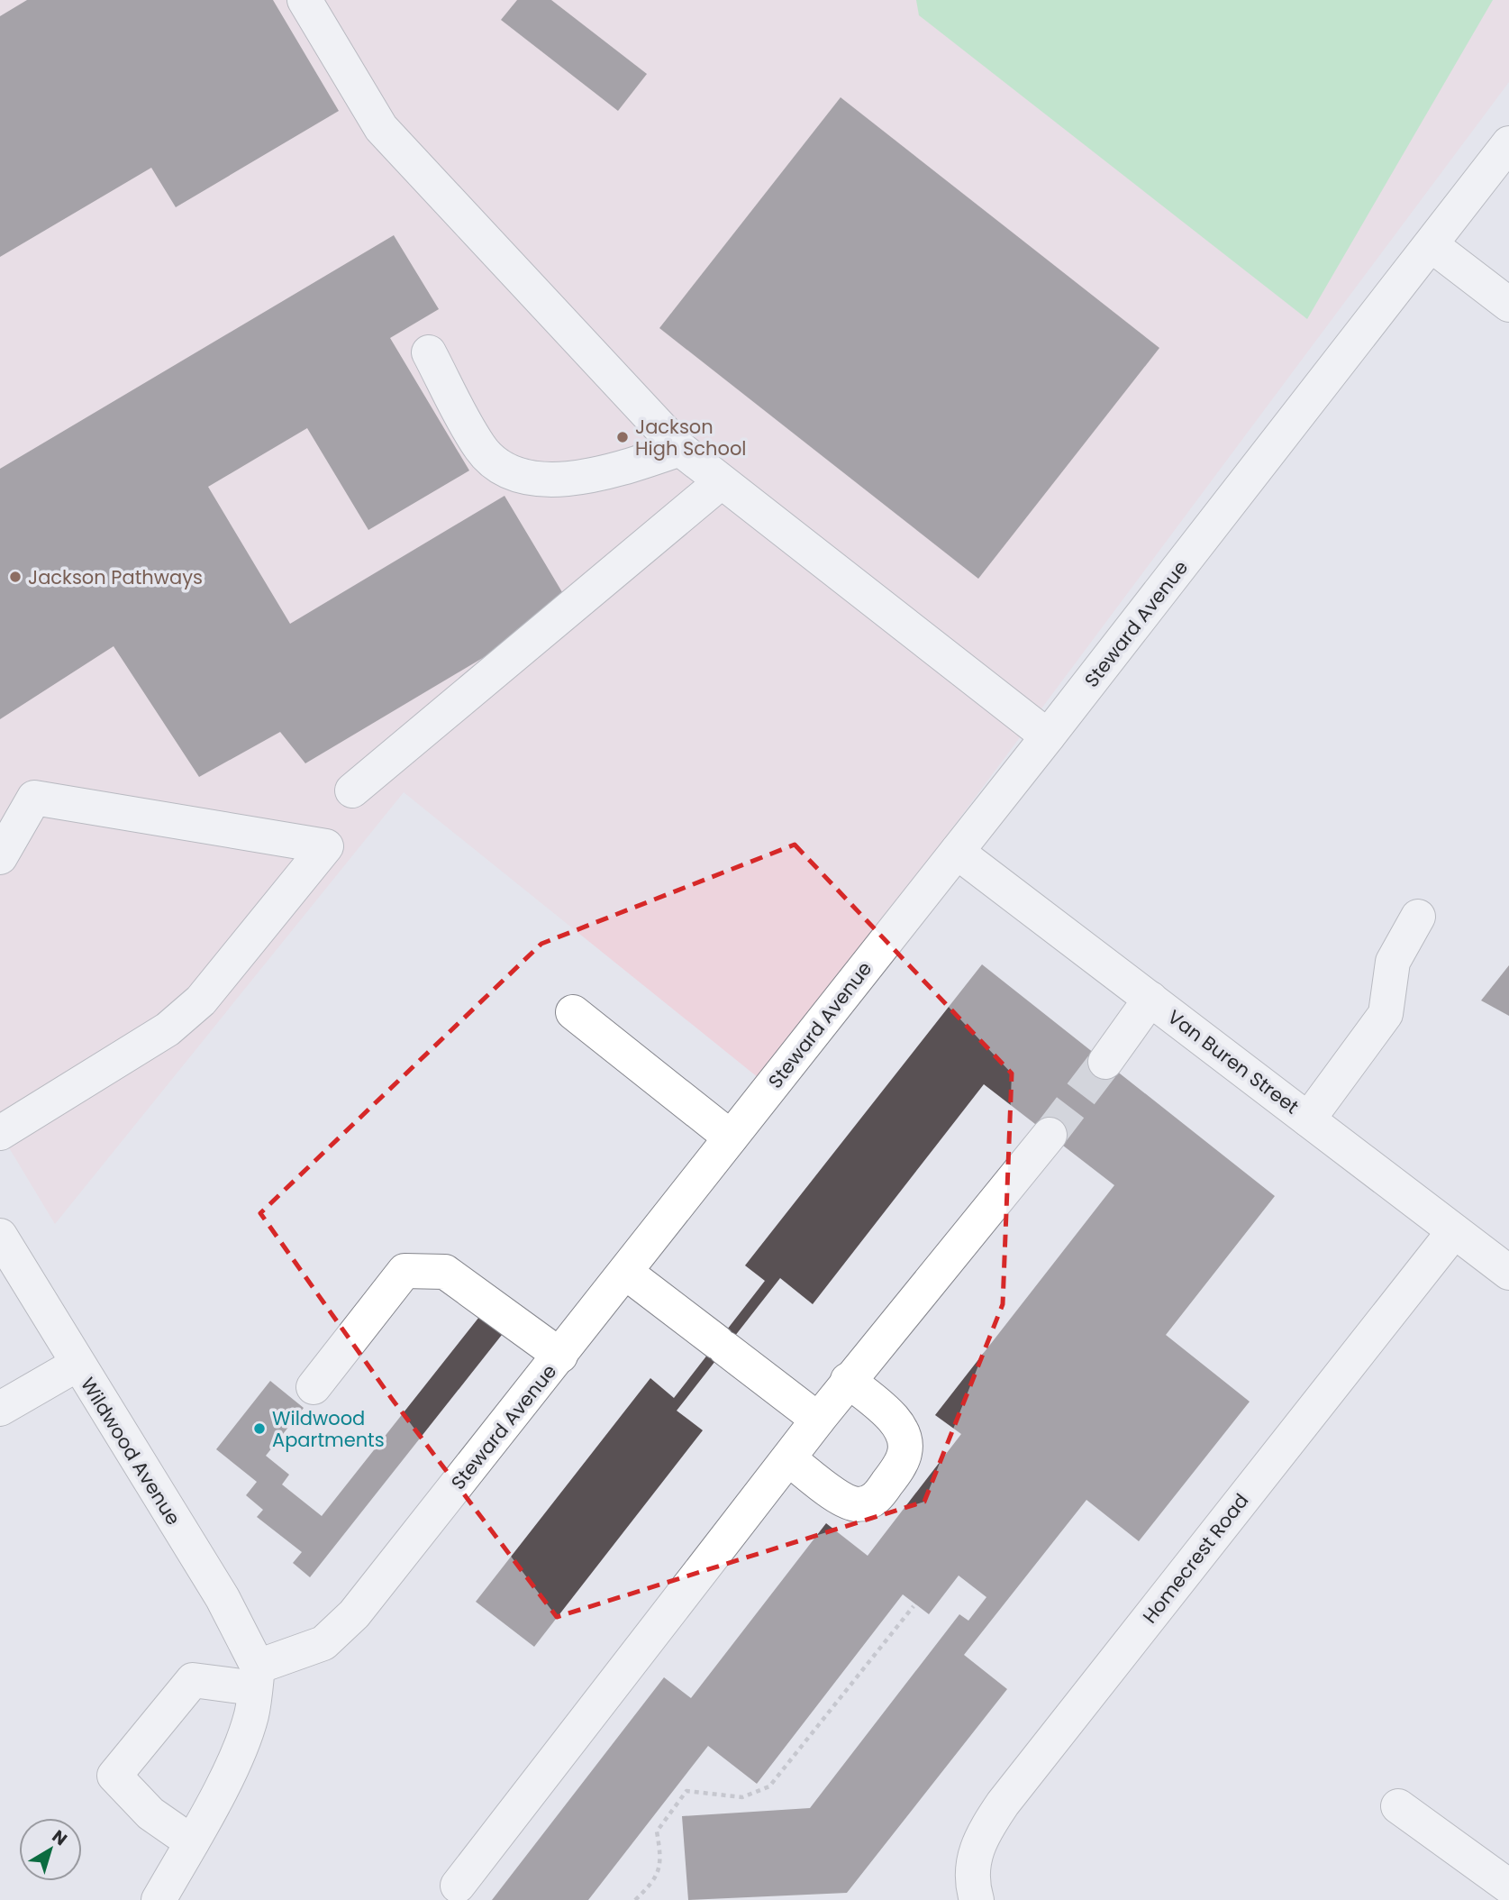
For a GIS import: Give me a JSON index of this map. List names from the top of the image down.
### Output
{
  "streets": {
    "street": [
      "Steward Avenue",
      "Van Buren Street",
      "Wildwood Avenue",
      "Homecrest Road"
    ]
  },
  "crossings": [
    ["Steward Avenue", "Van Buren Street"],
    ["Steward Avenue", "Wildwood Avenue"],
    ["Van Buren Street", "Homecrest Road"]
  ],
  "places": ["Jackson High School", "Jackson Pathways", "Wildwood Apartments"],
  "north": "top right"
}
